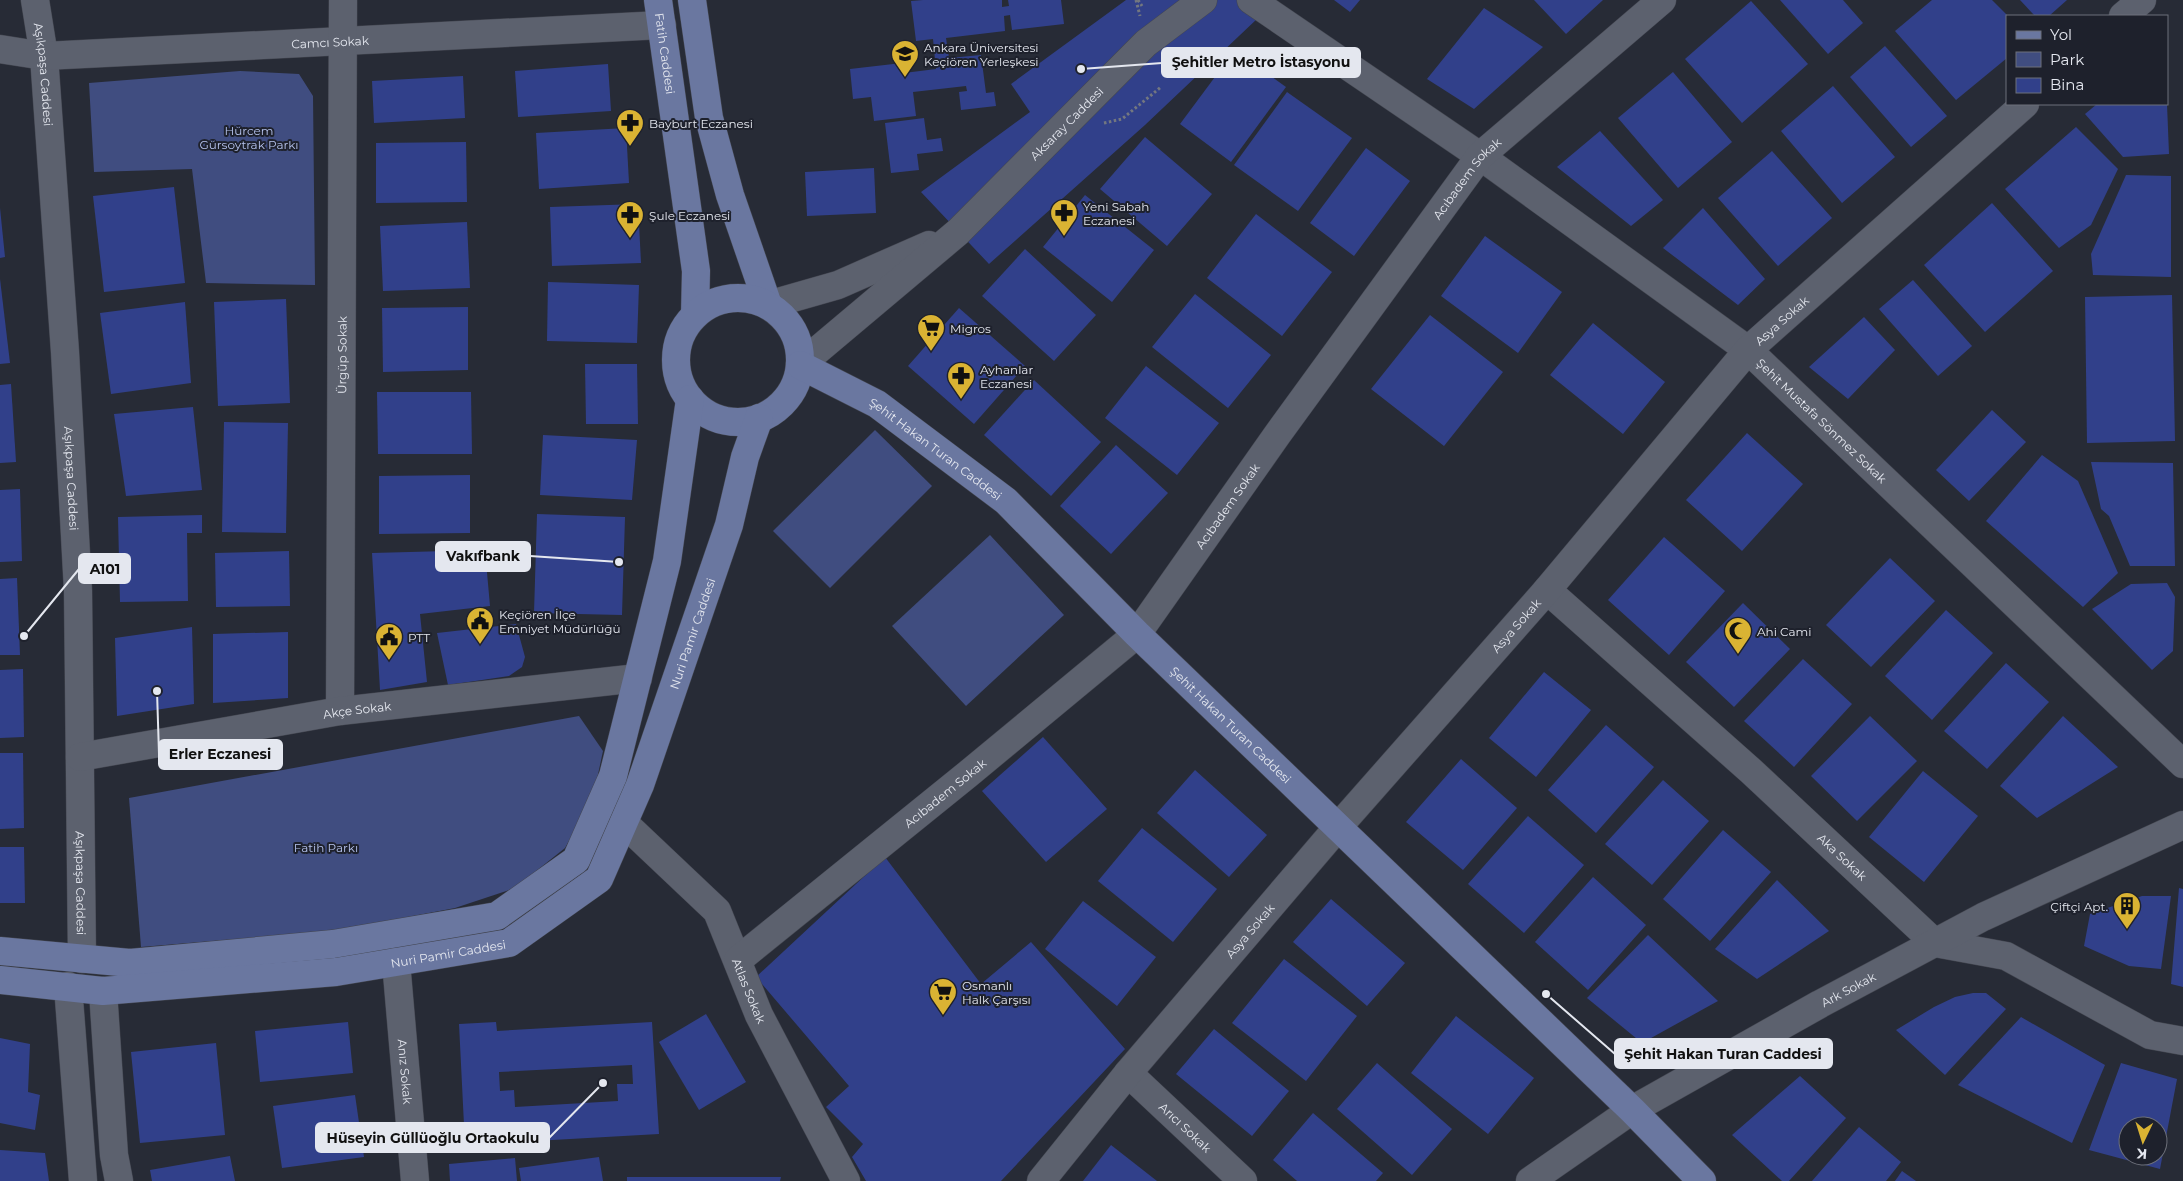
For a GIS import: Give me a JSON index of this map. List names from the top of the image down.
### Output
{
  "streets": {
    "main road": ["Fatih Caddesi", "Şehit Hakan Turan Caddesi", "Nuri Pamir Caddesi"],
    "street": [
      "Camcı Sokak",
      "Aşıkpaşa Caddesi",
      "Aksaray Caddesi",
      "Acıbadem Sokak",
      "Asya Sokak",
      "Ürgüp Sokak",
      "Şehit Mustafa Sönmez Sokak",
      "Akçe Sokak",
      "Aka Sokak",
      "Ark Sokak",
      "Atlas Sokak",
      "Anız Sokak",
      "Arıcı Sokak"
    ]
  },
  "crossings": [
    ["Camcı Sokak", "Fatih Caddesi"],
    ["Camcı Sokak", "Aşıkpaşa Caddesi"],
    ["Camcı Sokak", "Ürgüp Sokak"],
    ["Fatih Caddesi", "Aksaray Caddesi"],
    ["Fatih Caddesi", "Şehit Hakan Turan Caddesi"],
    ["Fatih Caddesi", "Nuri Pamir Caddesi"],
    ["Aşıkpaşa Caddesi", "Akçe Sokak"],
    ["Aksaray Caddesi", "Şehit Hakan Turan Caddesi"],
    ["Aksaray Caddesi", "Nuri Pamir Caddesi"],
    ["Acıbadem Sokak", "Şehit Mustafa Sönmez Sokak"],
    ["Acıbadem Sokak", "Şehit Hakan Turan Caddesi"],
    ["Acıbadem Sokak", "Atlas Sokak"],
    ["Asya Sokak", "Şehit Mustafa Sönmez Sokak"],
    ["Asya Sokak", "Şehit Hakan Turan Caddesi"],
    ["Asya Sokak", "Aka Sokak"],
    ["Asya Sokak", "Arıcı Sokak"],
    ["Ürgüp Sokak", "Akçe Sokak"],
    ["Şehit Hakan Turan Caddesi", "Nuri Pamir Caddesi"],
    ["Şehit Hakan Turan Caddesi", "Ark Sokak"],
    ["Nuri Pamir Caddesi", "Atlas Sokak"],
    ["Nuri Pamir Caddesi", "Anız Sokak"],
    ["Aka Sokak", "Ark Sokak"]
  ],
  "parks": ["Hürcem Gürsoytrak Parkı", "Fatih Parkı"],
  "places": {
    "other": [
      "Şehitler Metro İstasyonu",
      "Vakıfbank",
      "A101",
      "Erler Eczanesi",
      "Şehit Hakan Turan Caddesi",
      "Hüseyin Güllüoğlu Ortaokulu"
    ],
    "school or university": ["Ankara Üniversitesi Keçiören Yerleşkesi"],
    "pharmacy": [
      "Bayburt Eczanesi",
      "Yeni Sabah Eczanesi",
      "Şule Eczanesi",
      "Ayhanlar Eczanesi"
    ],
    "supermarket": ["Migros", "Osmanlı Halk Çarşısı"],
    "public building": ["Keçiören İlçe Emniyet Müdürlüğü", "PTT"],
    "mosque": ["Ahi Cami"],
    "building": ["Çiftçi Apt."]
  },
  "legend": ["Yol", "Park", "Bina"],
  "north": "bottom"
}
